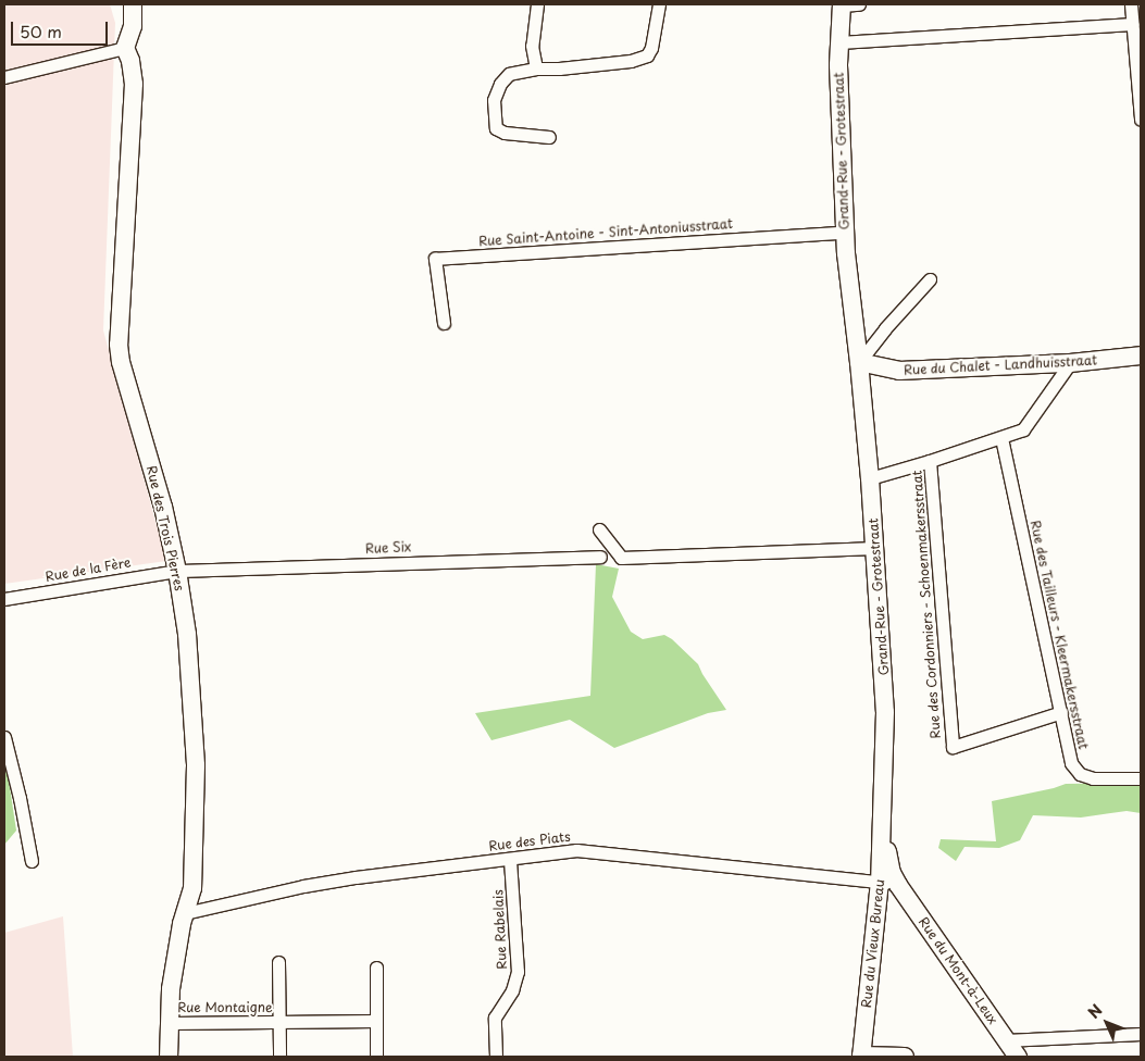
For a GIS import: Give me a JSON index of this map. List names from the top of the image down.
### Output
{
  "streets": {
    "main road": [
      "Grand-Rue - Grotestraat",
      "Rue du Chalet - Landhuisstraat",
      "Rue des Trois Pierres",
      "Rue du Vieux Bureau",
      "Rue du Mont-à-Leux"
    ],
    "street": [
      "Rue Saint-Antoine - Sint-Antoniusstraat",
      "Rue Six",
      "Rue de la Fère",
      "Rue des Cordonniers - Schoenmakersstraat",
      "Rue des Tailleurs - Kleermakersstraat",
      "Rue des Piats",
      "Rue Rabelais",
      "Rue Montaigne"
    ]
  },
  "crossings": [
    ["Grand-Rue - Grotestraat", "Rue Saint-Antoine - Sint-Antoniusstraat"],
    ["Grand-Rue - Grotestraat", "Rue du Chalet - Landhuisstraat"],
    ["Grand-Rue - Grotestraat", "Rue du Vieux Bureau"],
    ["Grand-Rue - Grotestraat", "Rue du Mont-à-Leux"],
    ["Rue des Trois Pierres", "Rue Six"],
    ["Rue des Trois Pierres", "Rue de la Fère"],
    ["Rue des Trois Pierres", "Rue des Piats"],
    ["Rue des Trois Pierres", "Rue Montaigne"],
    ["Rue Six", "Rue de la Fère"],
    ["Rue des Cordonniers - Schoenmakersstraat", "Rue des Tailleurs - Kleermakersstraat"],
    ["Rue des Piats", "Rue Rabelais"],
    ["Rue des Piats", "Rue du Vieux Bureau"],
    ["Rue du Vieux Bureau", "Rue du Mont-à-Leux"]
  ],
  "scale_bar": "50 m",
  "north": "top left"
}
